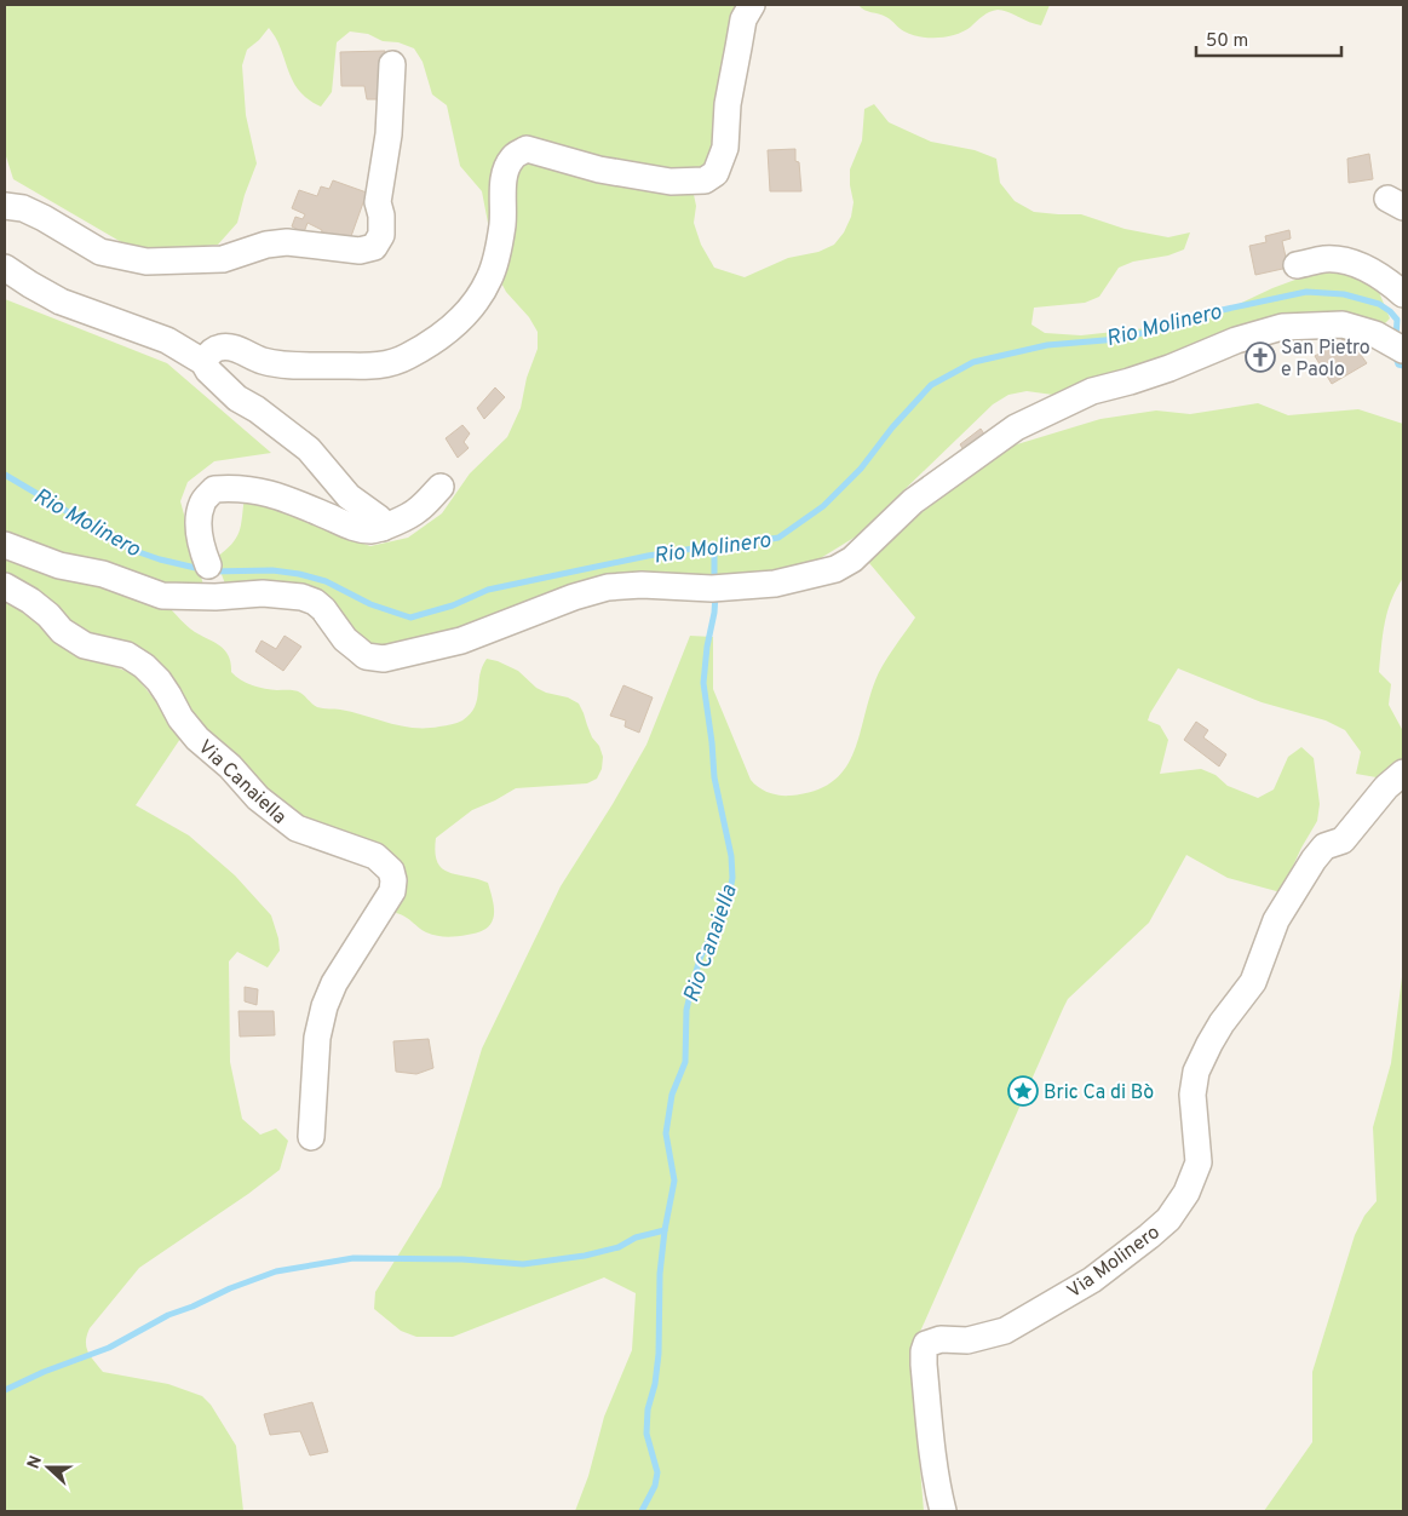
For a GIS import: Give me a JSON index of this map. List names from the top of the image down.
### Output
{
  "streets": {
    "street": ["Via Canaiella", "Via Molinero"]
  },
  "water": ["Rio Molinero", "Rio Canaiella"],
  "places": {
    "church": ["San Pietro e Paolo"],
    "place": ["Bric Ca di Bò"]
  },
  "scale_bar": "50 m",
  "north": "left"
}
